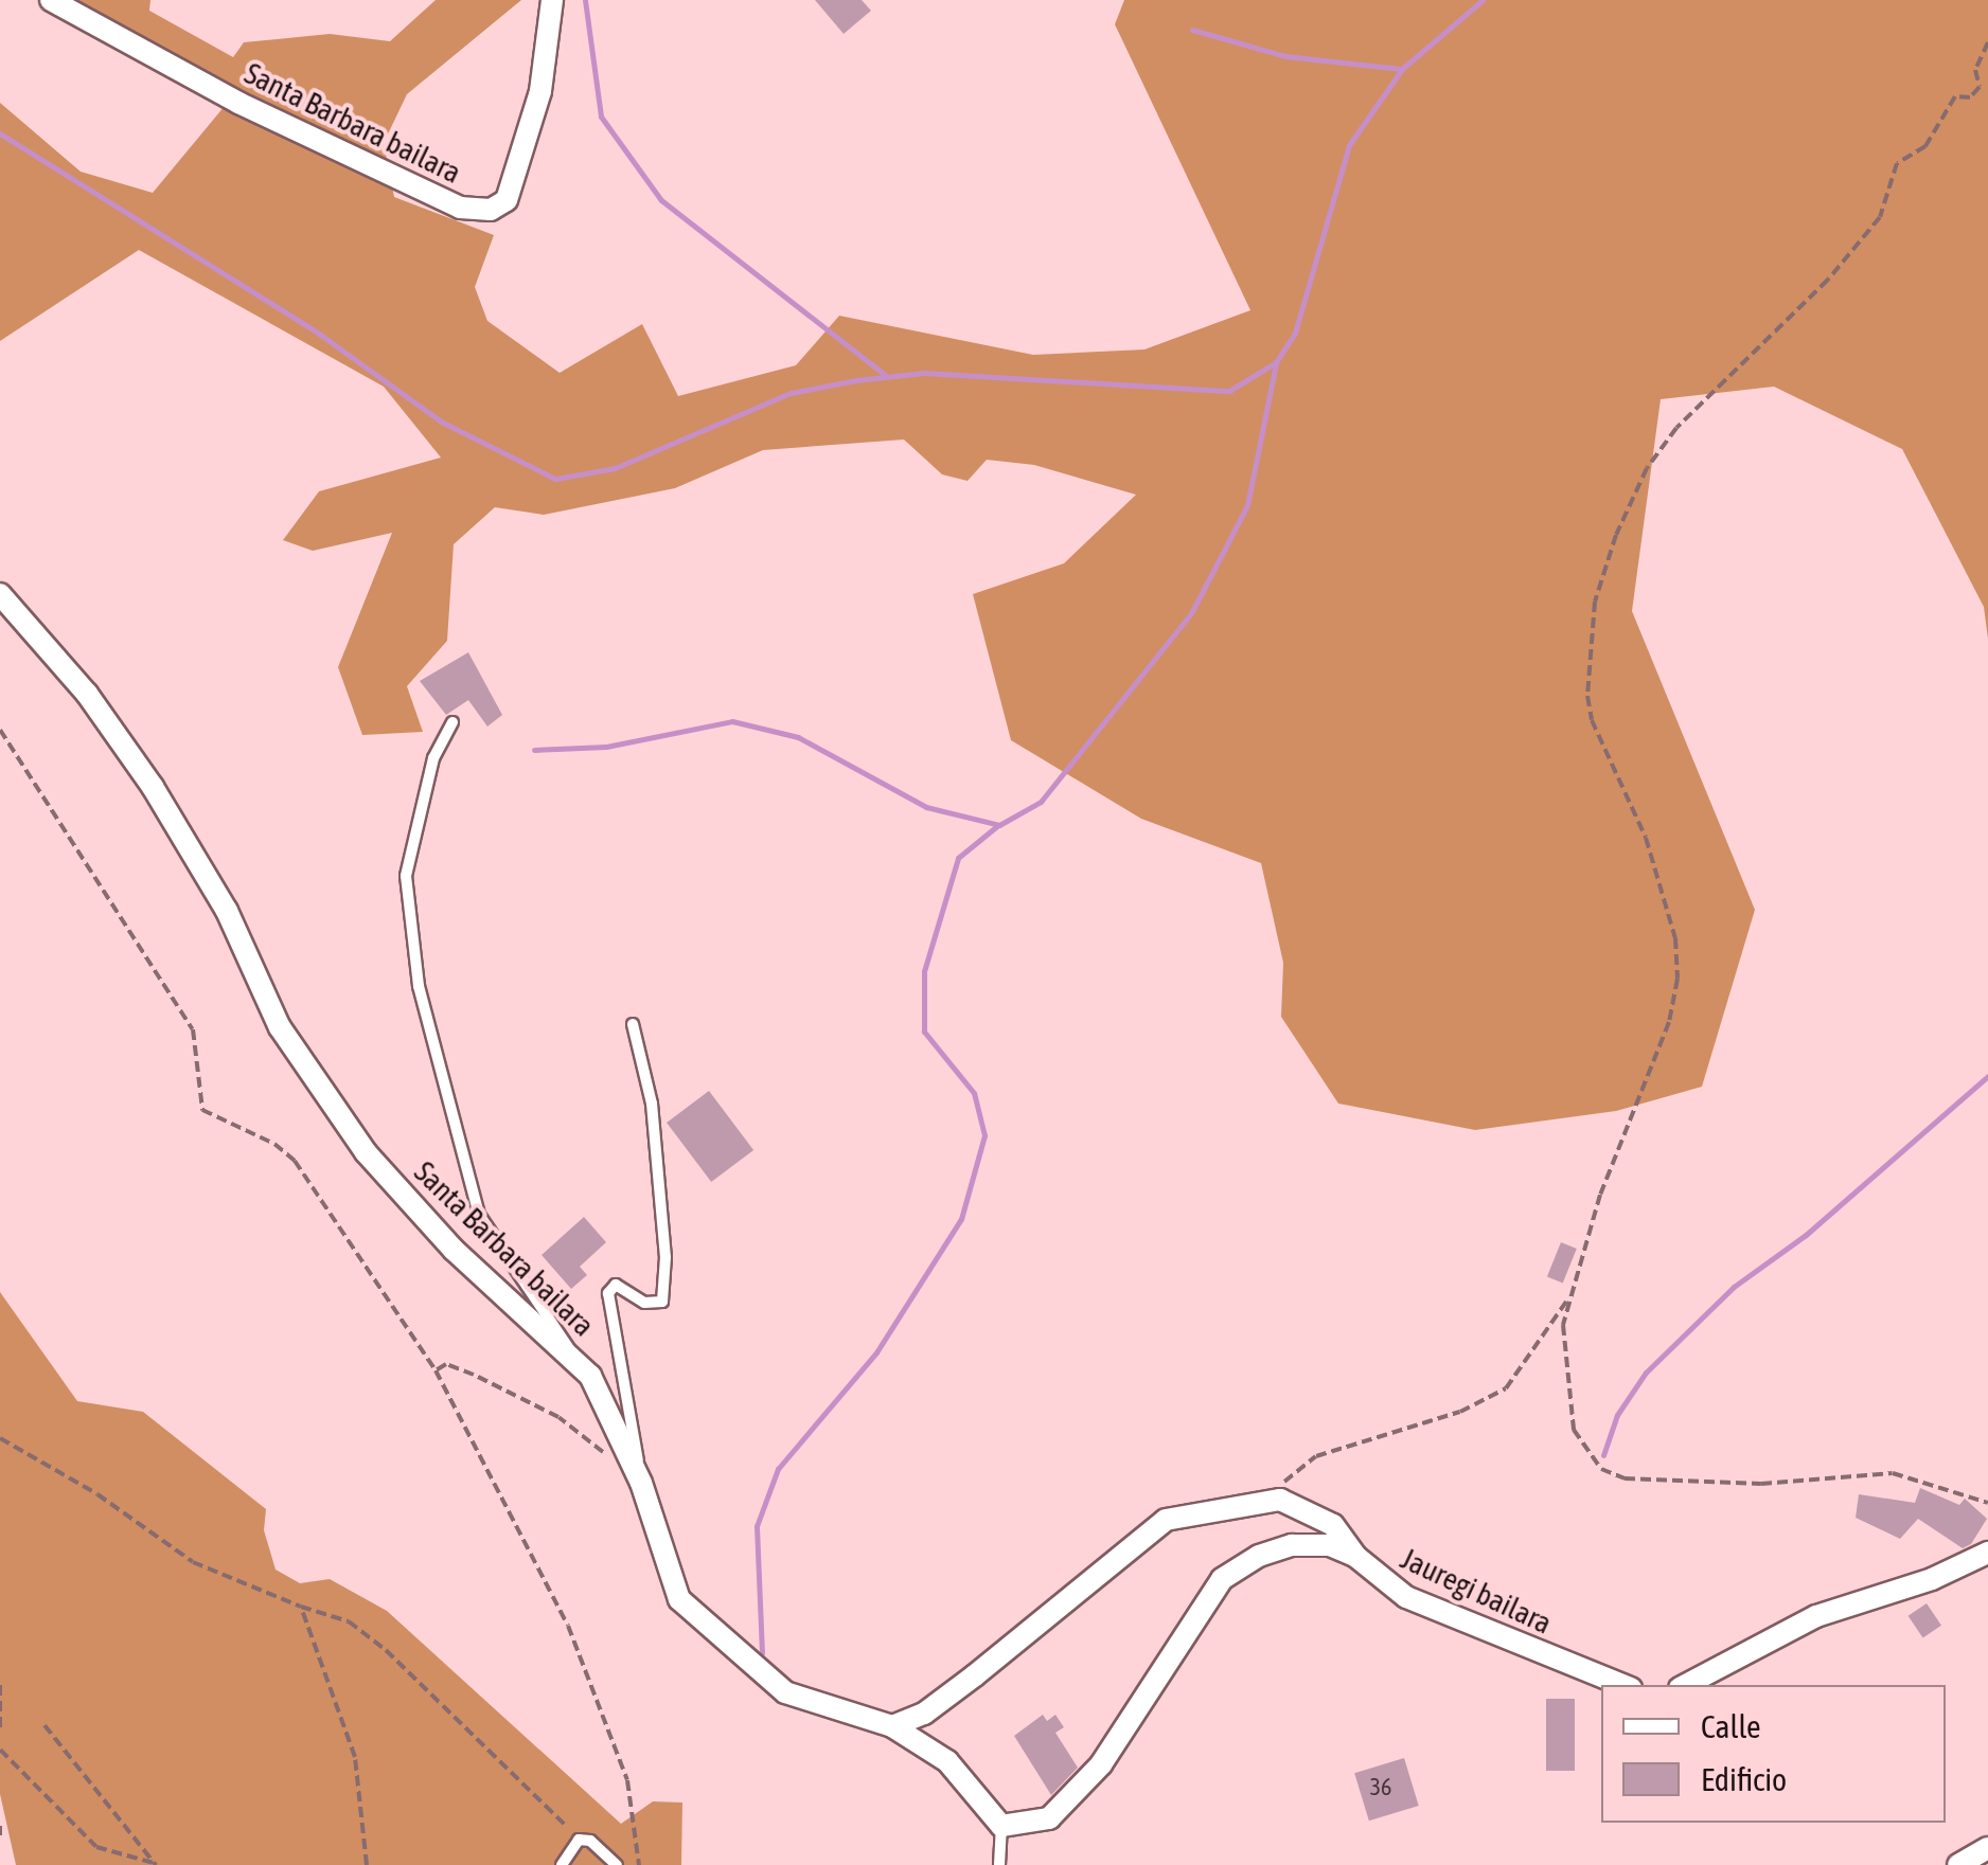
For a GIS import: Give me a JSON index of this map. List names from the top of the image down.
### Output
{
  "streets": {
    "street": ["Santa Barbara bailara", "Jauregi bailara"]
  },
  "house_numbers": ["36"],
  "legend": ["Calle", "Edificio"]
}
